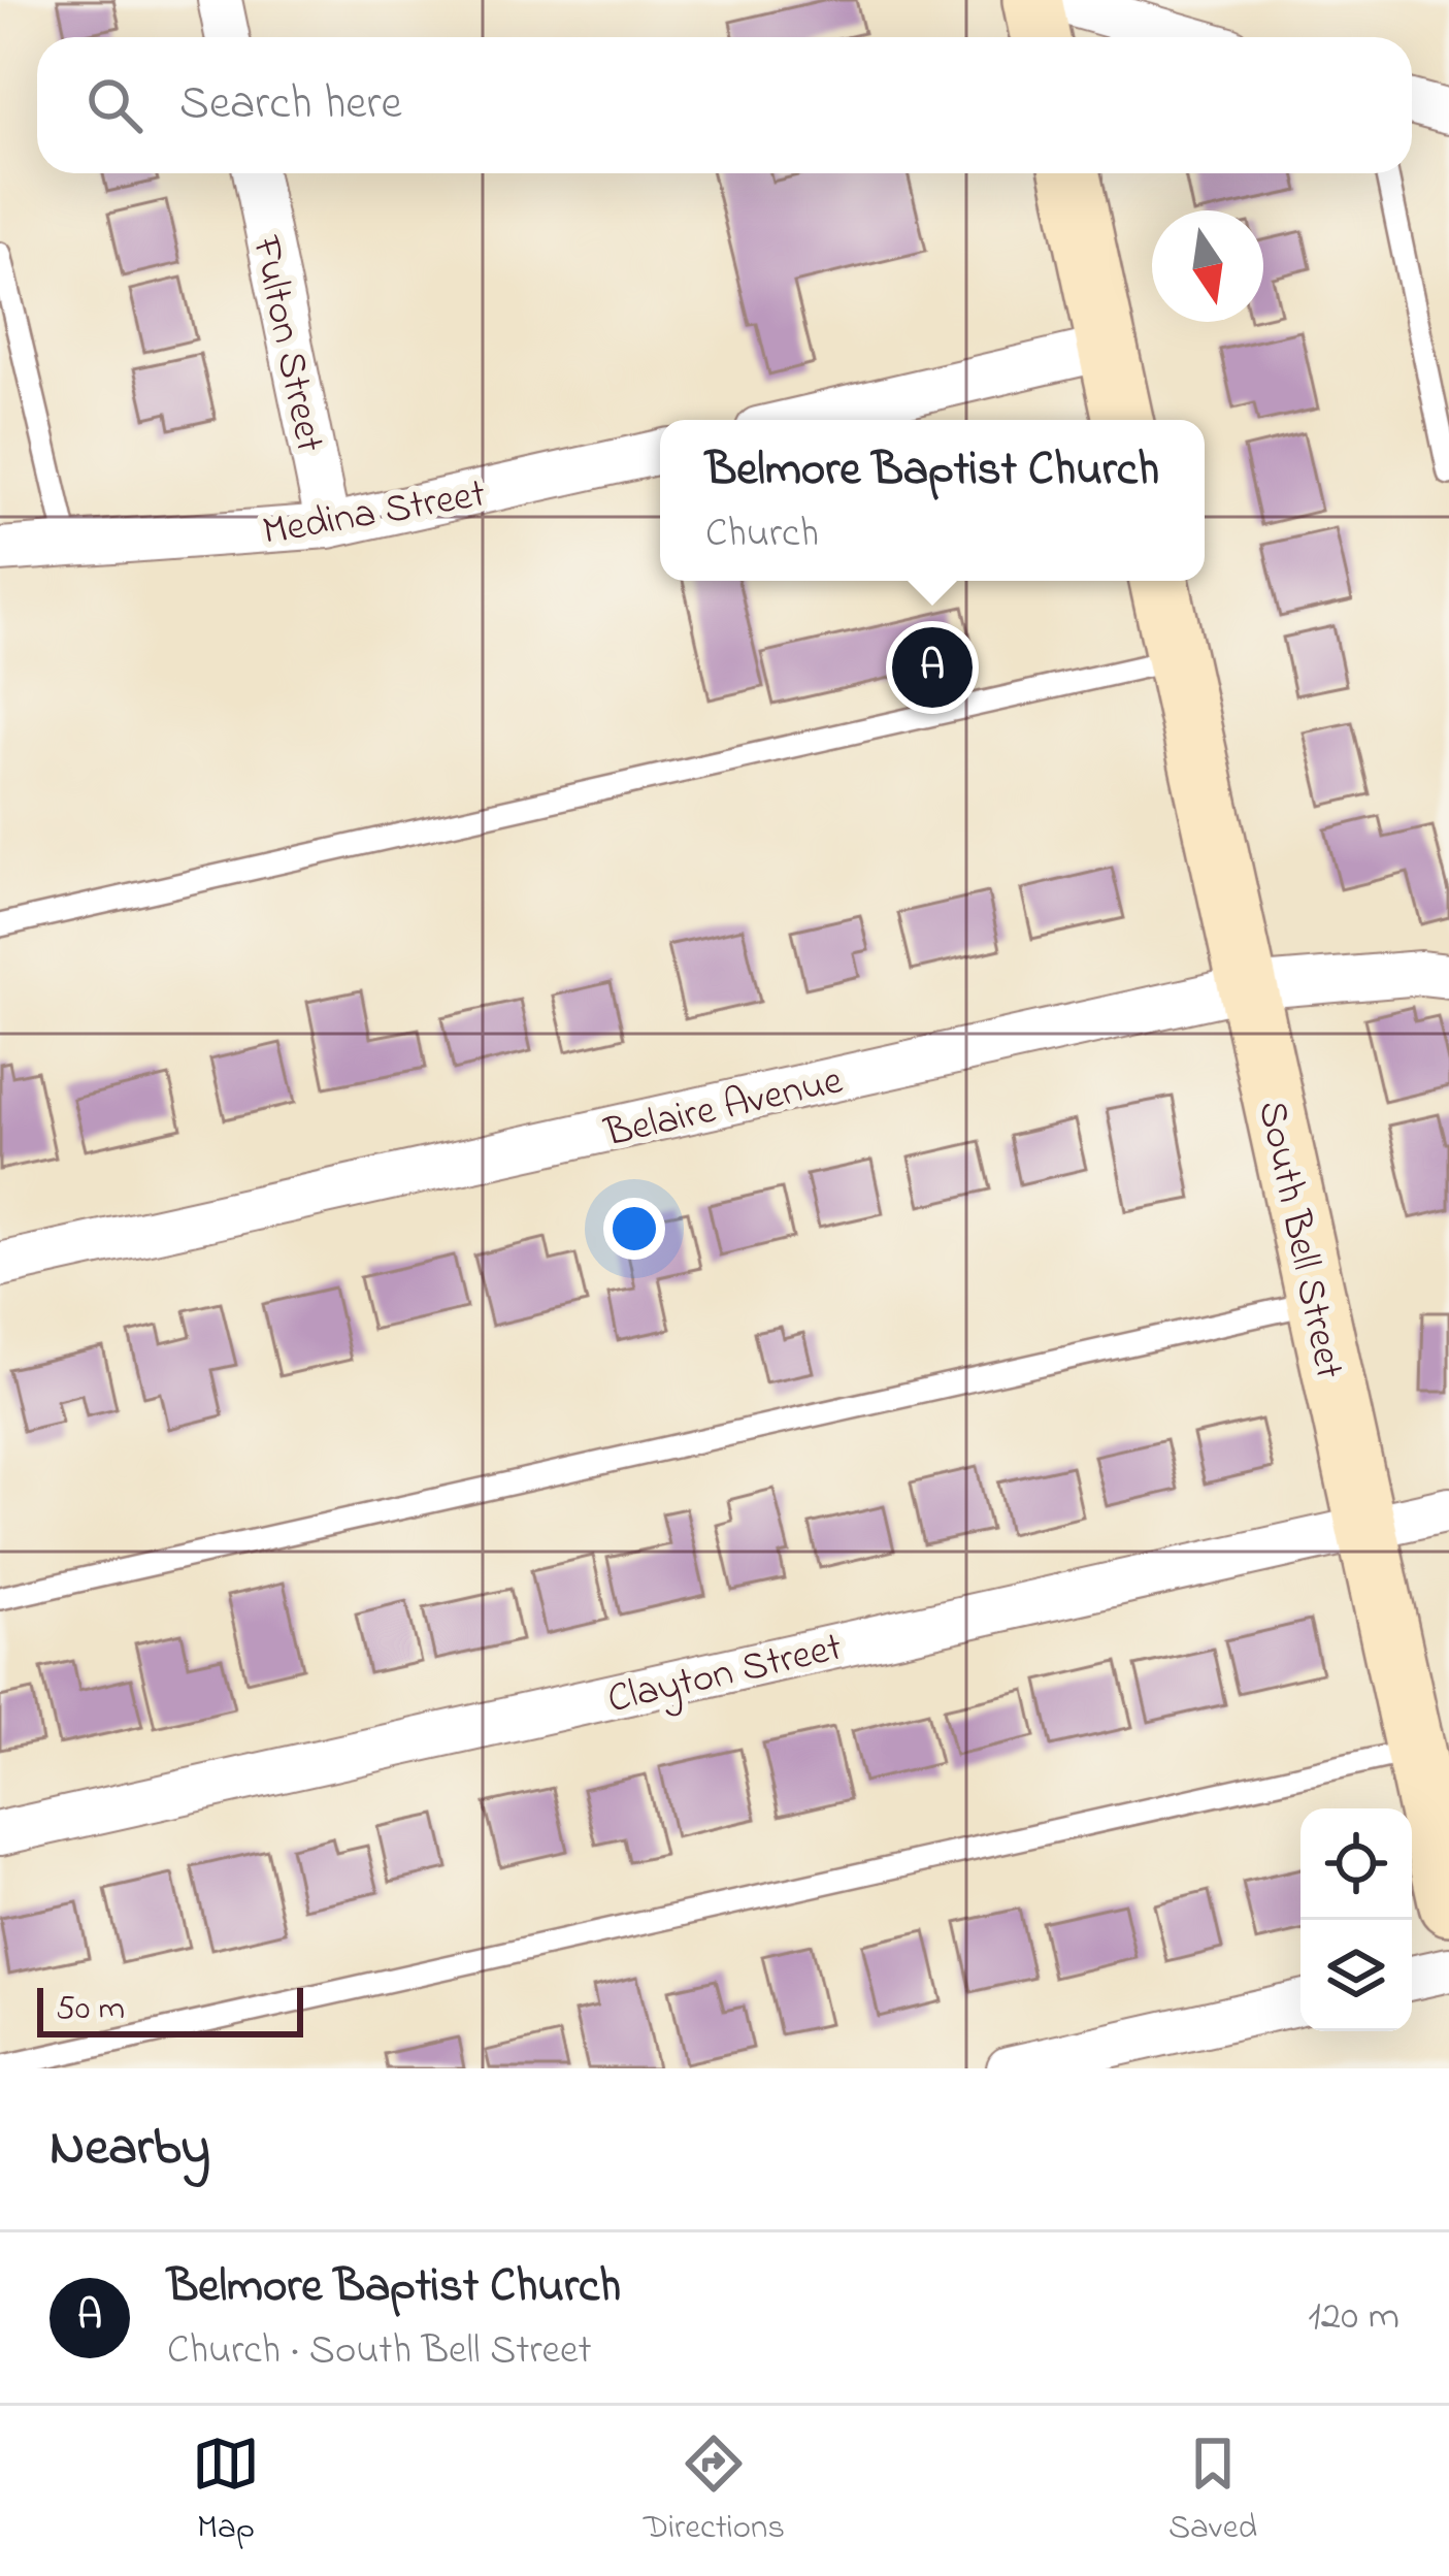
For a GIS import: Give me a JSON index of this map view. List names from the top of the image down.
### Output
{
  "streets": {
    "main road": ["South Bell Street"],
    "street": [
      "Fulton Street",
      "Medina Street",
      "Belaire Avenue",
      "Clayton Street"
    ]
  },
  "crossings": [
    ["Fulton Street", "Medina Street"],
    ["Belaire Avenue", "South Bell Street"],
    ["South Bell Street", "Clayton Street"]
  ],
  "scale_bar": "50 m",
  "north": "bottom",
  "page": {
    "search": "Search here",
    "popup": ["Belmore Baptist Church", "Church"],
    "pins": "A",
    "scale": "50 m",
    "heading": "Nearby",
    "list": [
      {
        "mark": "A",
        "name": "Belmore Baptist Church",
        "note": "Church · South Bell Street",
        "value": "120 m"
      }
    ],
    "nav": ["Map", "Directions", "Saved"]
  }
}
